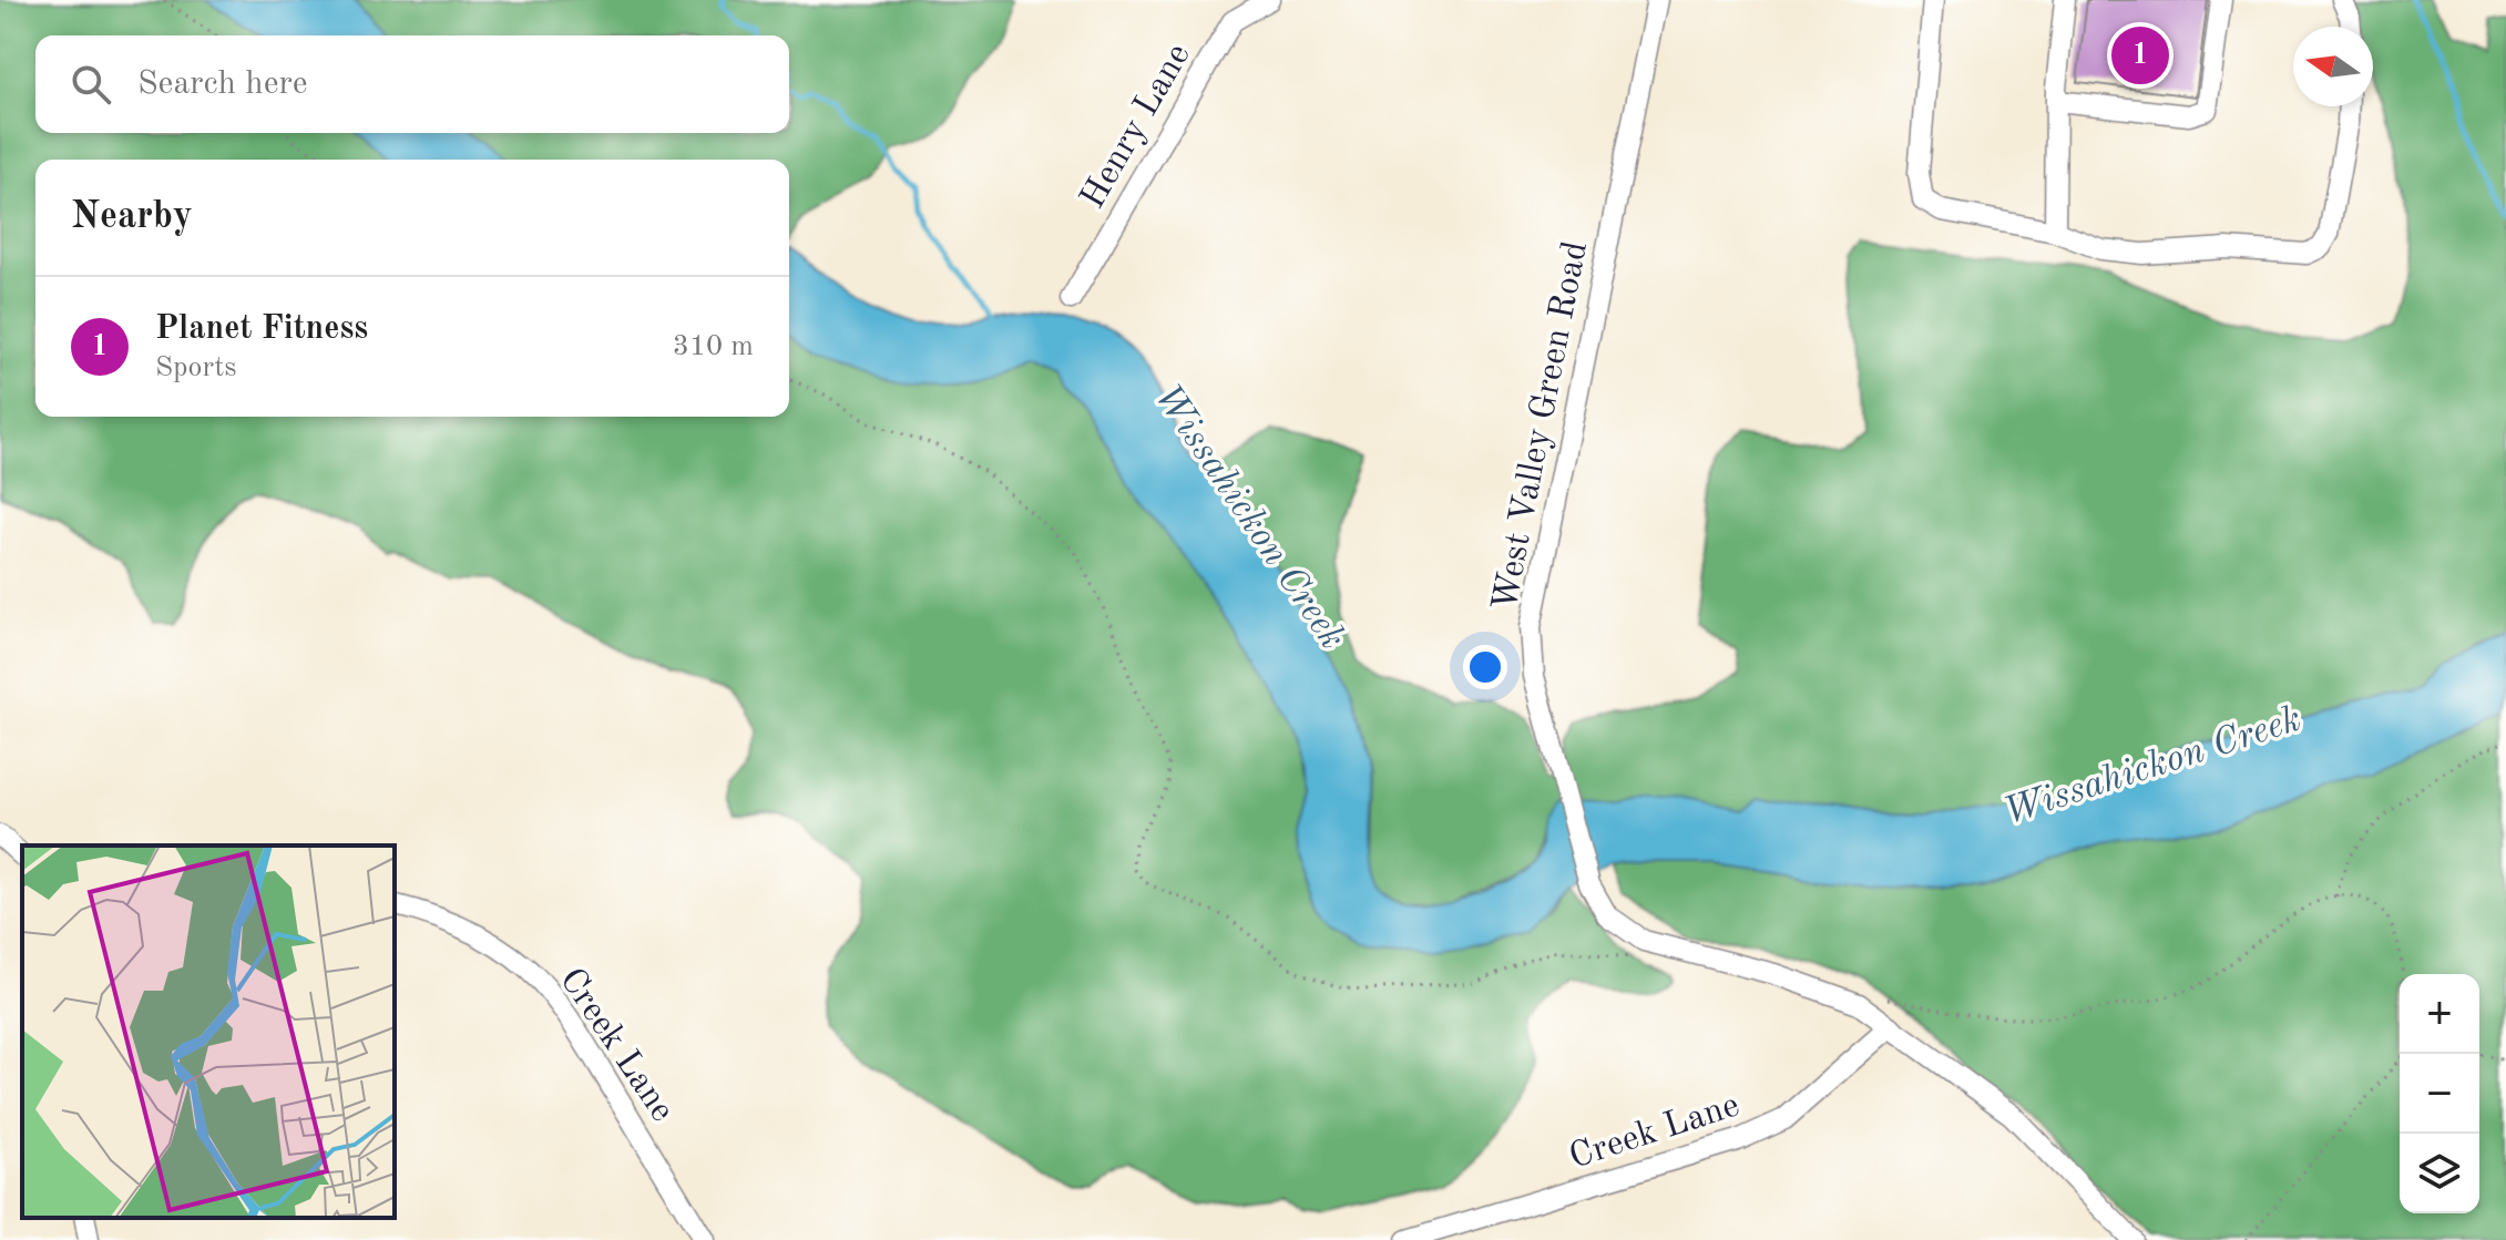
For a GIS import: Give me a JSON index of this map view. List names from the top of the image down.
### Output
{
  "streets": {
    "street": ["Henry Lane", "West Valley Green Road", "Creek Lane"]
  },
  "crossings": [
    ["West Valley Green Road", "Creek Lane"]
  ],
  "water": ["Wissahickon Creek"],
  "north": "left",
  "page": {
    "pins": "1",
    "search": "Search here",
    "heading": "Nearby",
    "list": [
      {
        "mark": "1",
        "name": "Planet Fitness",
        "note": "Sports",
        "value": "310 m"
      }
    ],
    "map_buttons": ["+", "−"]
  }
}
